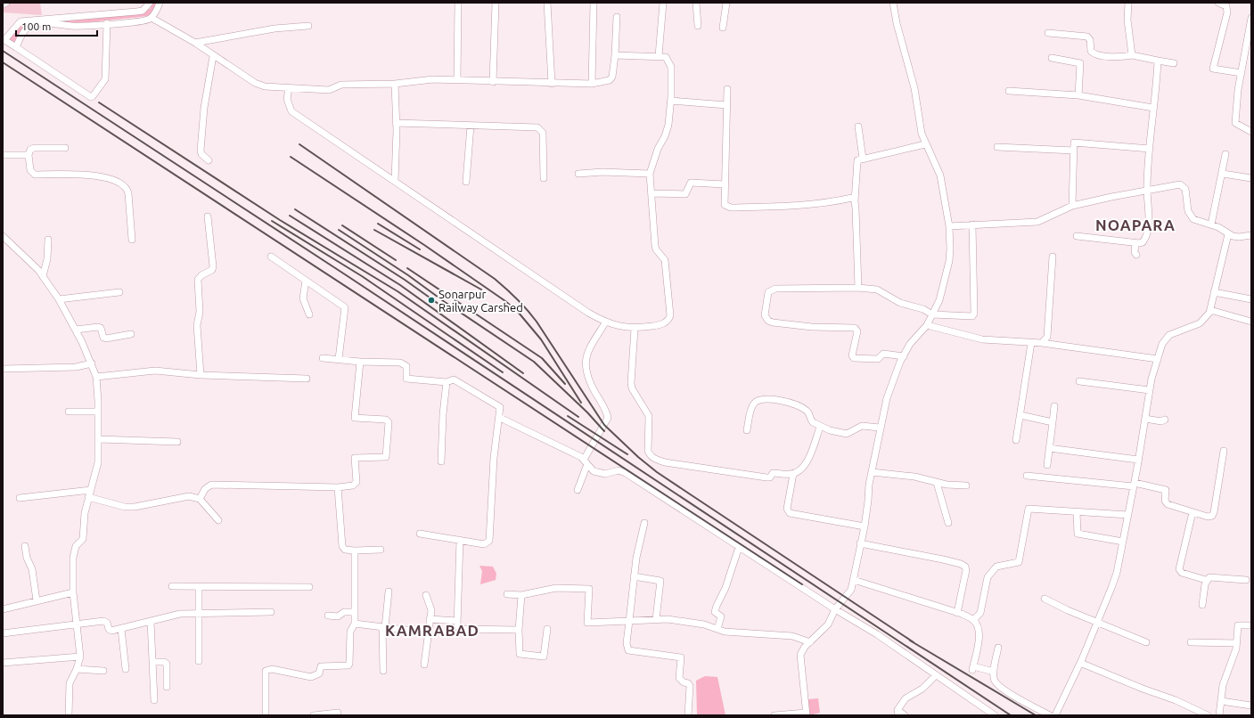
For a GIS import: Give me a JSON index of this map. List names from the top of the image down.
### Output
{
  "districts": ["NOAPARA", "KAMRABAD"],
  "places": ["Sonarpur Railway Carshed"],
  "scale_bar": "100 m"
}
